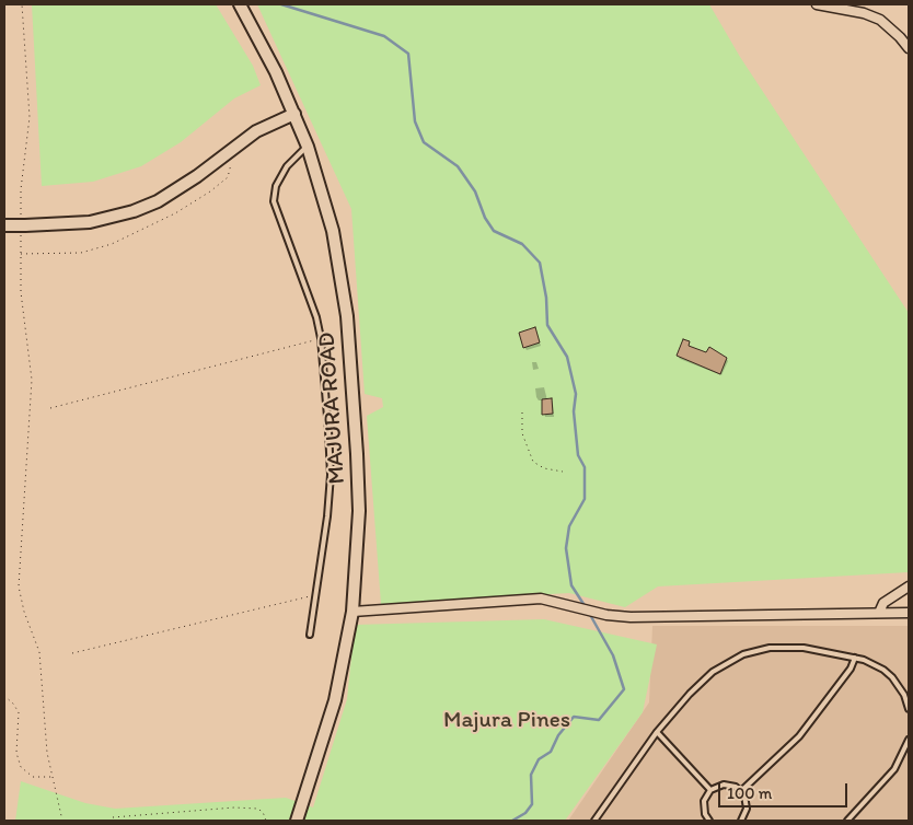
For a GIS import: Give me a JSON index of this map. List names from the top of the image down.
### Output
{
  "streets": {
    "street": ["MAJURA ROAD"]
  },
  "parks": ["Majura Pines"],
  "scale_bar": "100 m"
}
